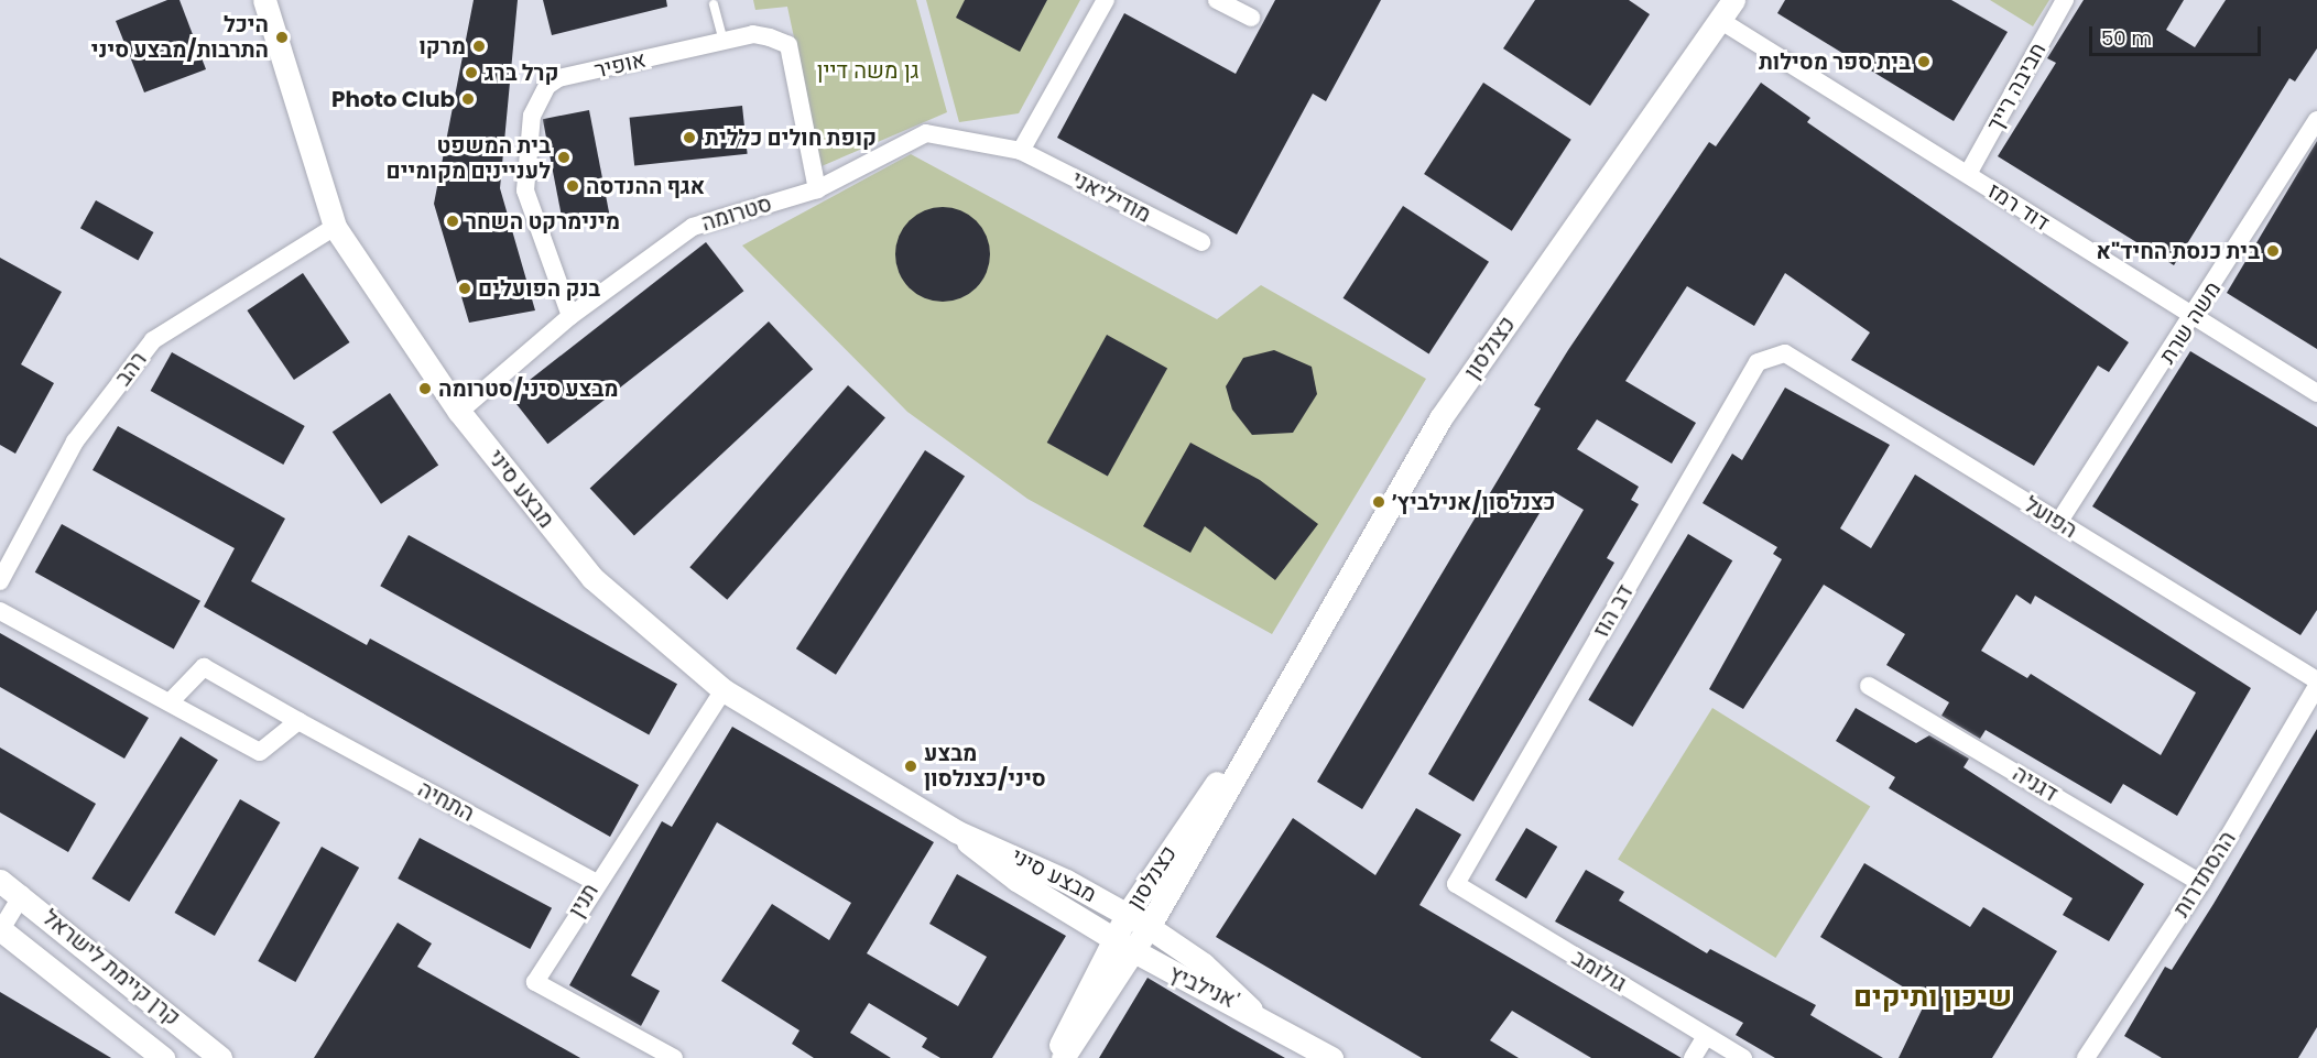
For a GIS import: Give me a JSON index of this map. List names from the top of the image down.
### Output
{
  "streets": {
    "street": [
      "אופיר",
      "חביבה רייך",
      "מודיליאני",
      "דוד רמז",
      "סטרומה",
      "משה שרת",
      "כצנלסון",
      "רהב",
      "מבצע סיני",
      "הפועל",
      "דב הוז",
      "דגניה",
      "התחיה",
      "ההסתדרות",
      "תנין",
      "קרן קיימת לישראל",
      "גולומב",
      "אנילביץ'"
    ]
  },
  "crossings": [
    ["אופיר", "סטרומה"],
    ["חביבה רייך", "דוד רמז"],
    ["מודיליאני", "סטרומה"],
    ["דוד רמז", "משה שרת"],
    ["דוד רמז", "כצנלסון"],
    ["סטרומה", "מבצע סיני"],
    ["משה שרת", "הפועל"],
    ["כצנלסון", "מבצע סיני"],
    ["כצנלסון", "אנילביץ'"],
    ["רהב", "מבצע סיני"],
    ["מבצע סיני", "תנין"],
    ["מבצע סיני", "אנילביץ'"],
    ["הפועל", "דב הוז"],
    ["הפועל", "ההסתדרות"],
    ["דב הוז", "גולומב"],
    ["דגניה", "ההסתדרות"],
    ["התחיה", "תנין"]
  ],
  "districts": ["שיכון ותיקים"],
  "parks": ["גן משה דיין"],
  "places": [
    "היכל התרבות/מבצע סיני",
    "מרקו",
    "בית ספר מסילות",
    "קרל ברג",
    "Photo Club",
    "קופת חולים כללית",
    "בית המשפט לעניינים מקומיים",
    "אגף ההנדסה",
    "מינימרקט השחר",
    "בית כנסת החיד\"א",
    "בנק הפועלים",
    "מבצע סיני/סטרומה",
    "כצנלסון/אנילביץ׳",
    "מבצע סיני/כצנלסון"
  ],
  "scale_bar": "50 m"
}
